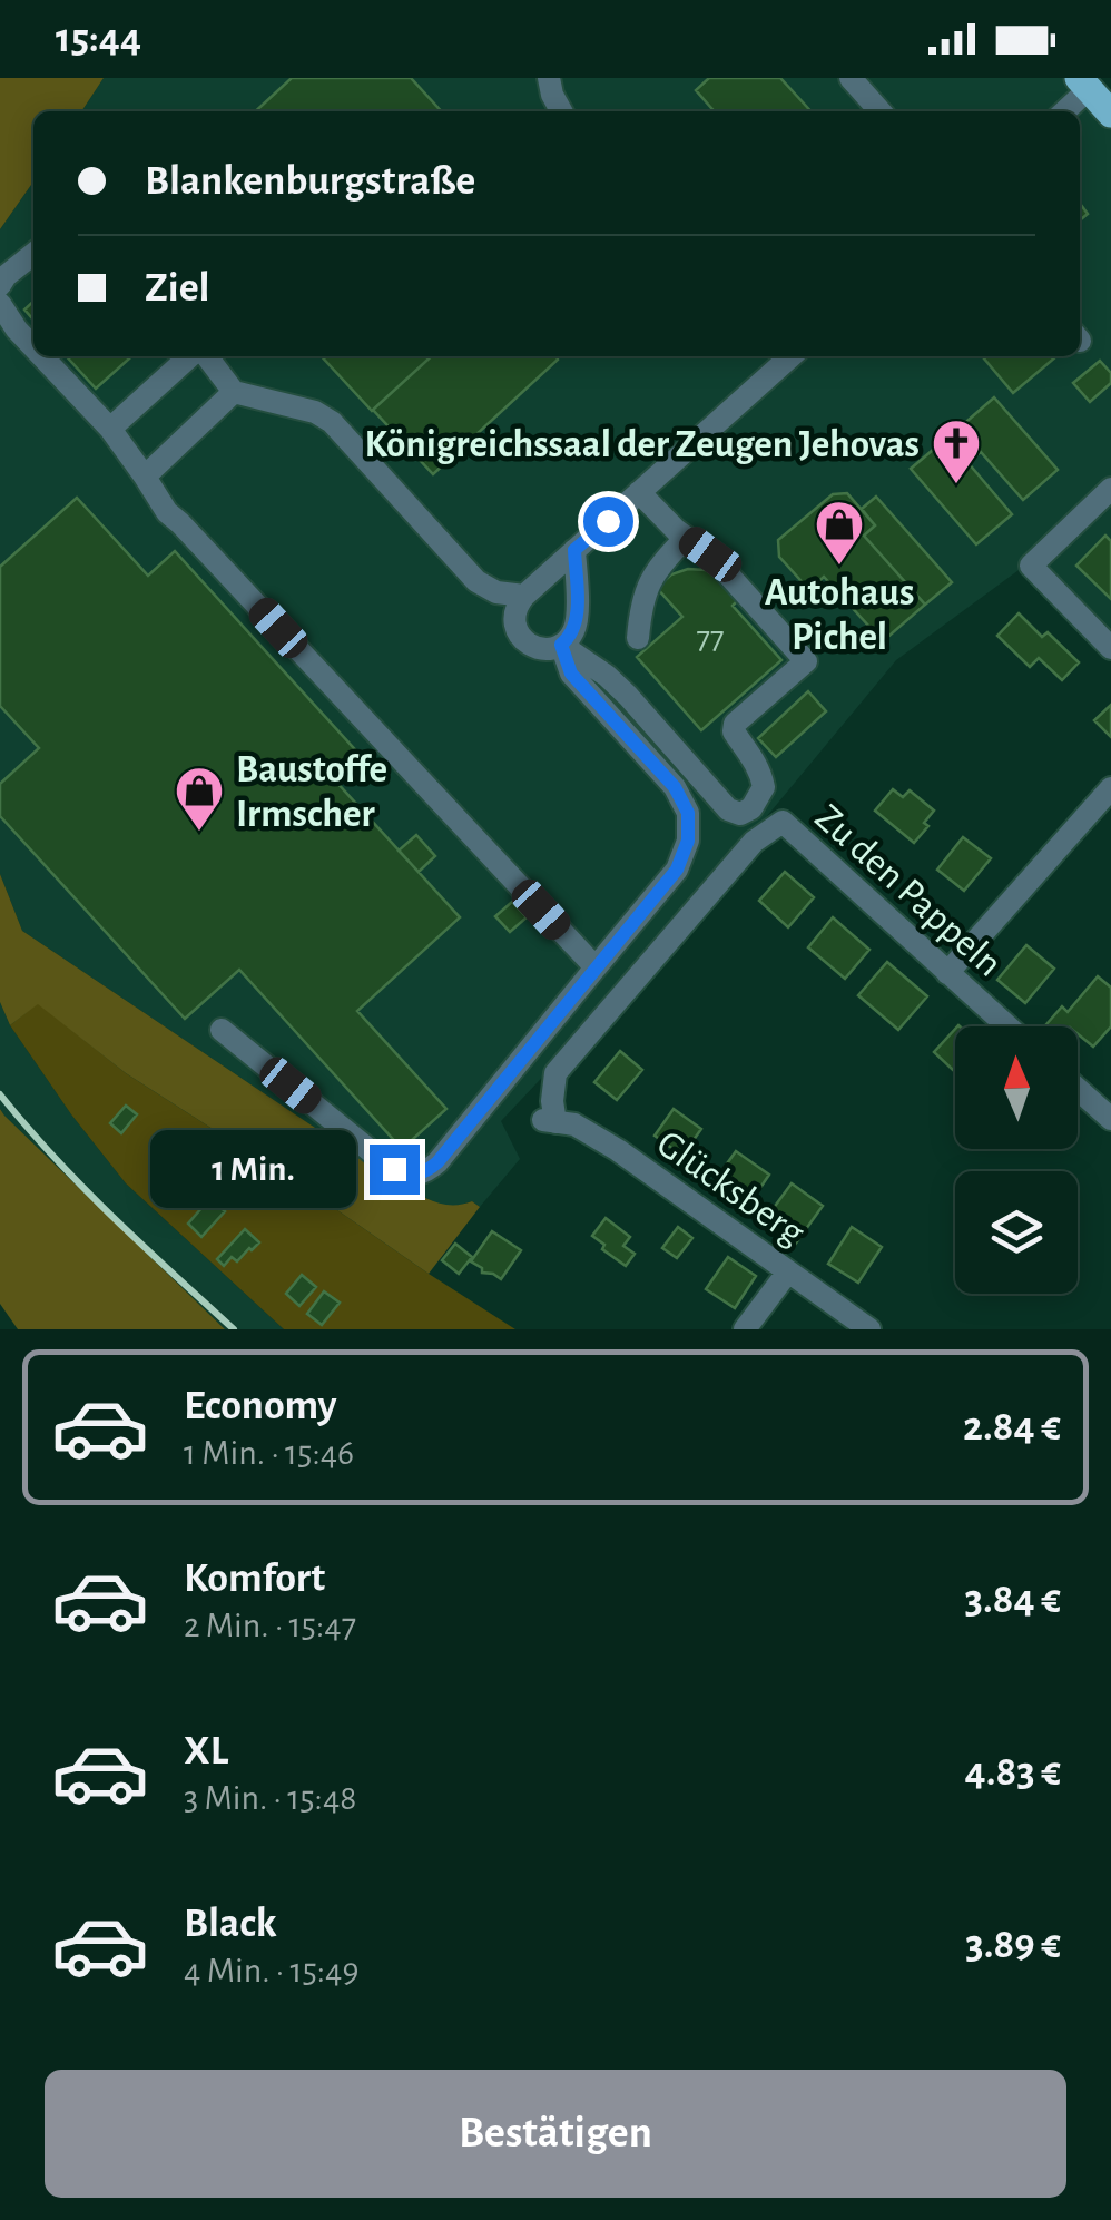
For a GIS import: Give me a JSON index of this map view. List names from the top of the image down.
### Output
{
  "streets": {
    "street": ["Zu den Pappeln", "Glücksberg"]
  },
  "crossings": [
    ["Zu den Pappeln", "Glücksberg"]
  ],
  "places": {
    "church": ["Königreichssaal der Zeugen Jehovas"],
    "shop": ["Autohaus Pichel", "Baustoffe Irmscher"]
  },
  "house_numbers": ["77"],
  "north": "top",
  "page": {
    "status": "15:44",
    "banner": ["Blankenburgstraße", "Ziel"],
    "bubble": "1 Min.",
    "list": [
      {
        "name": "Economy",
        "note": "1 Min. · 15:46",
        "value": "2.84 €"
      },
      {
        "name": "Komfort",
        "note": "2 Min. · 15:47",
        "value": "3.84 €"
      },
      {
        "name": "XL",
        "note": "3 Min. · 15:48",
        "value": "4.83 €"
      },
      {
        "name": "Black",
        "note": "4 Min. · 15:49",
        "value": "3.89 €"
      }
    ],
    "buttons": "Bestätigen"
  }
}
